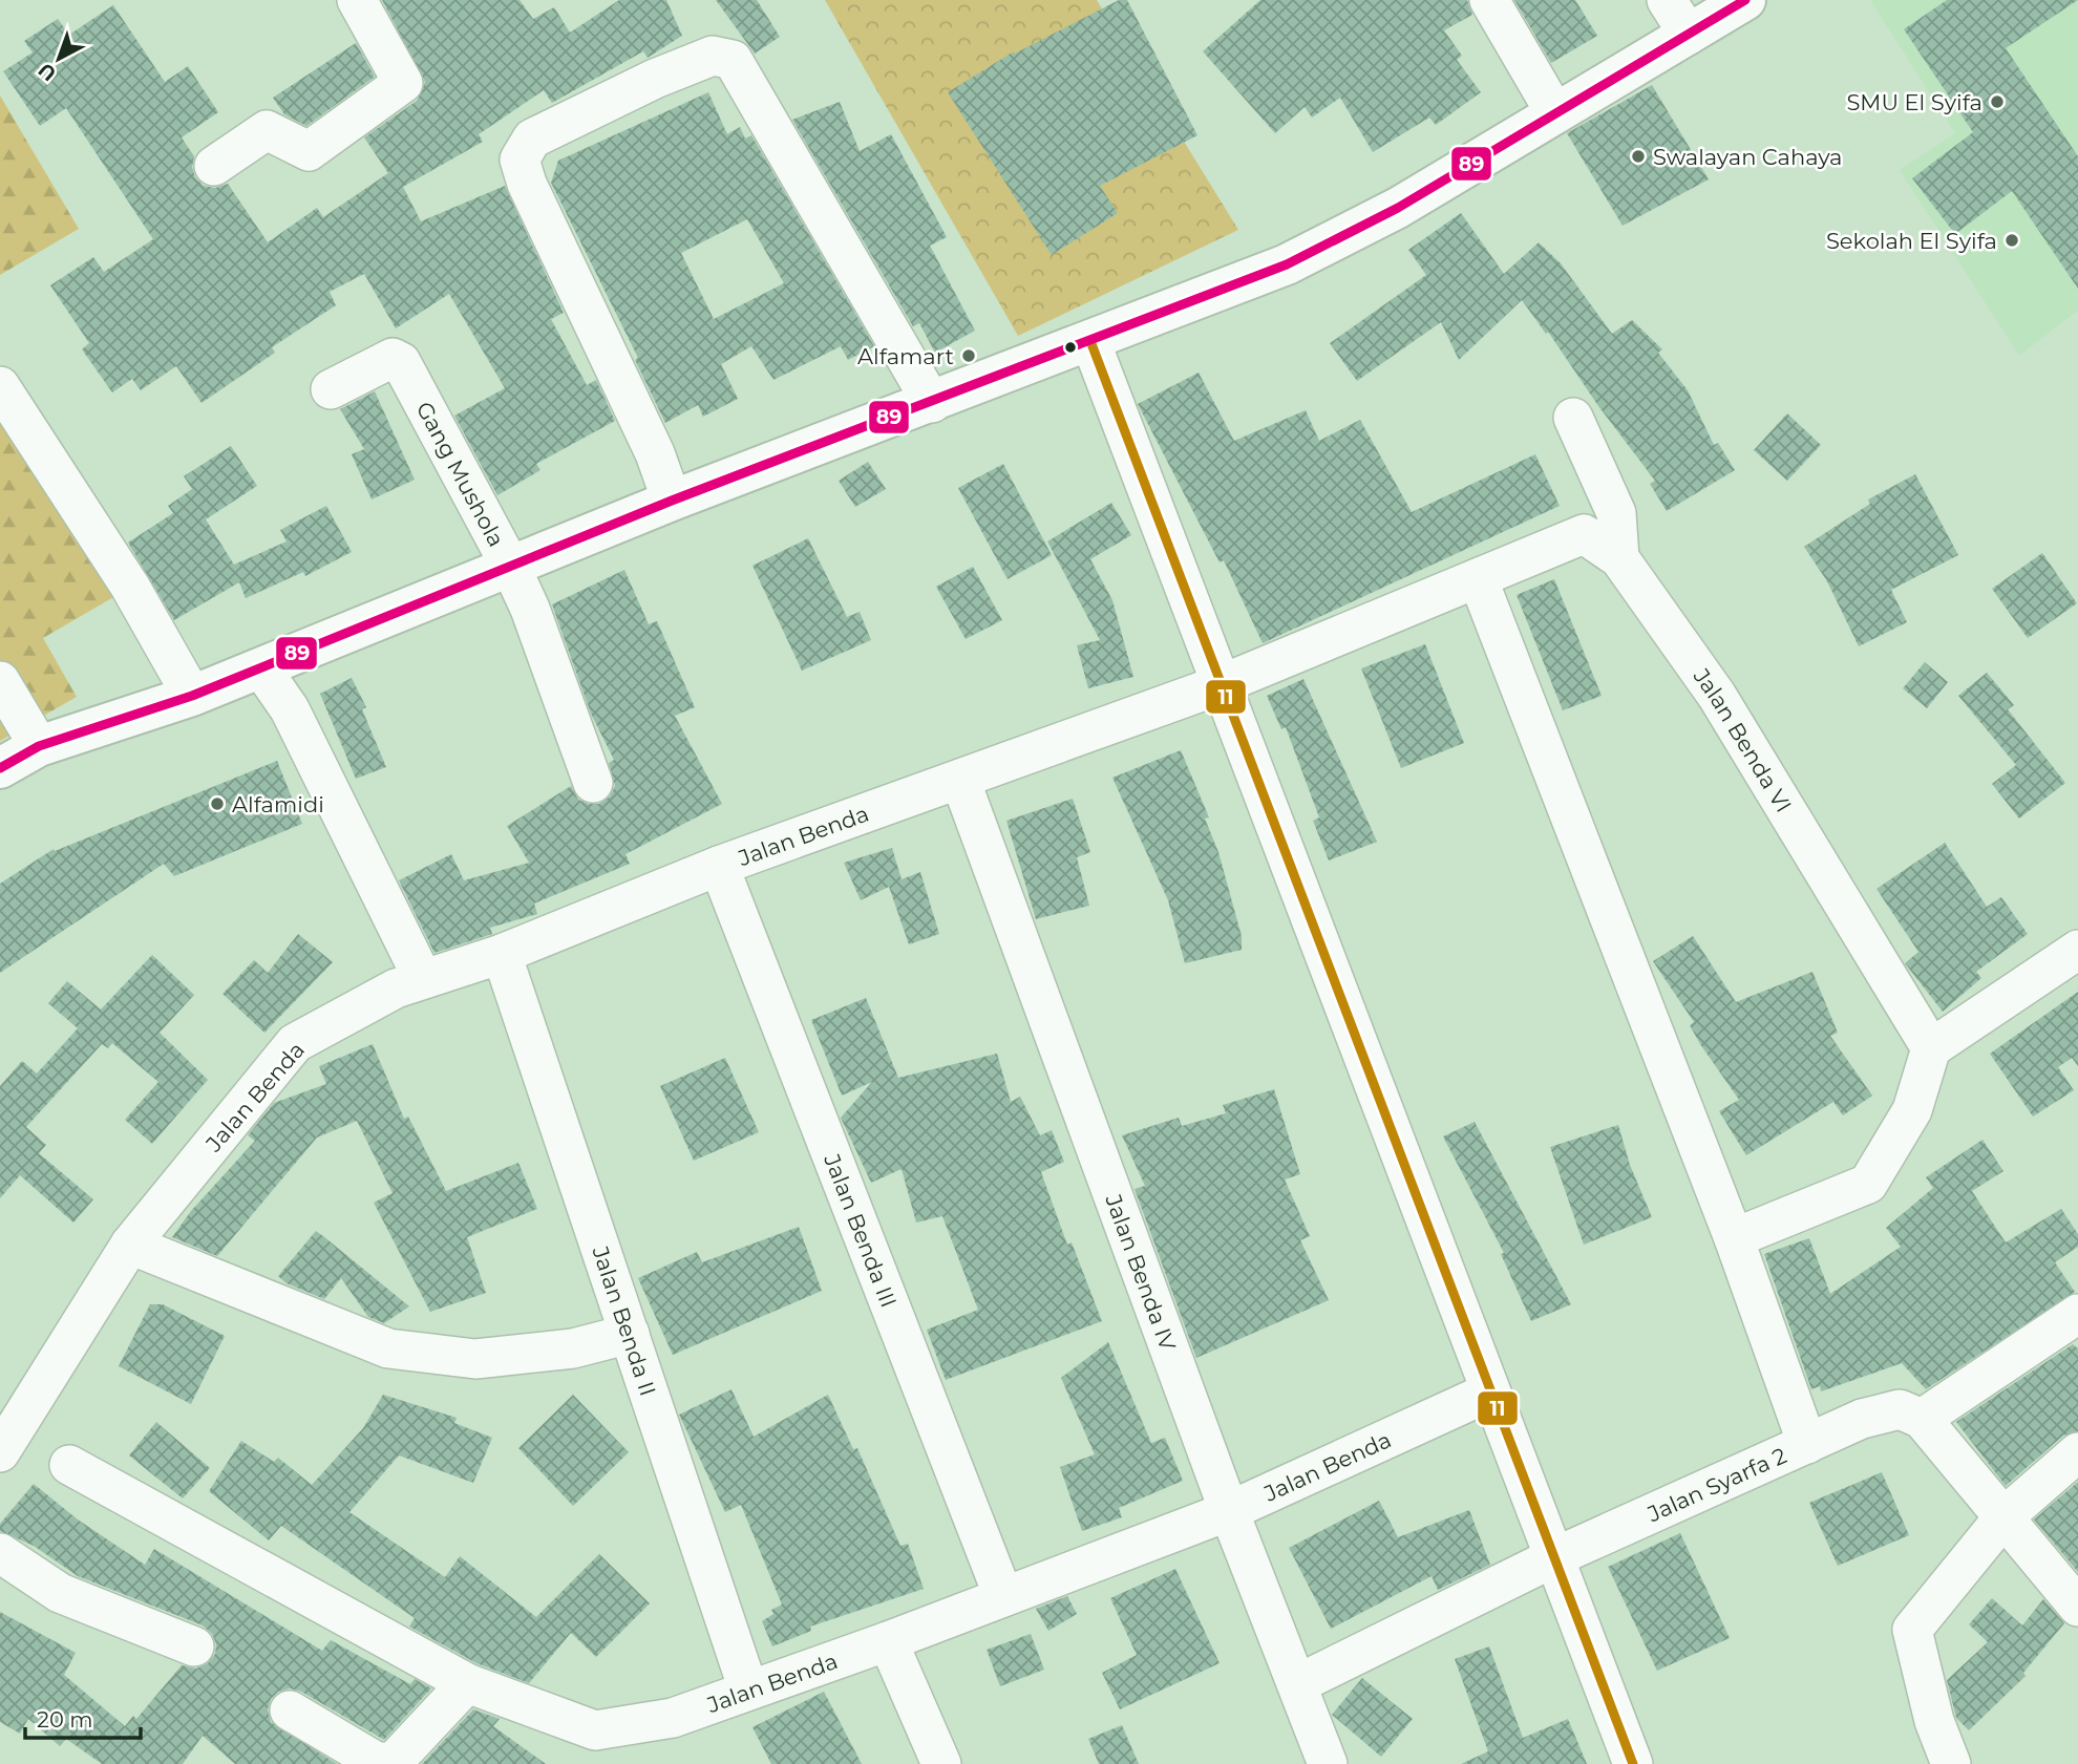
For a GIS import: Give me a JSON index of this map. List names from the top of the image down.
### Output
{
  "streets": {
    "street": [
      "Gang Mushola",
      "Jalan Benda VI",
      "Jalan Benda",
      "Jalan Benda III",
      "Jalan Benda IV",
      "Jalan Benda II",
      "Jalan Syarfa 2"
    ]
  },
  "crossings": [
    ["Jalan Benda VI", "Jalan Benda"],
    ["Jalan Benda", "Jalan Benda III"],
    ["Jalan Benda", "Jalan Benda IV"],
    ["Jalan Benda", "Jalan Benda II"],
    ["Jalan Benda IV", "Jalan Syarfa 2"]
  ],
  "places": [
    "SMU El Syifa",
    "Swalayan Cahaya",
    "Sekolah El Syifa",
    "Alfamart",
    "Alfamidi"
  ],
  "lines": ["transit line 89", "transit line 11"],
  "scale_bar": "20 m",
  "north": "bottom left"
}
